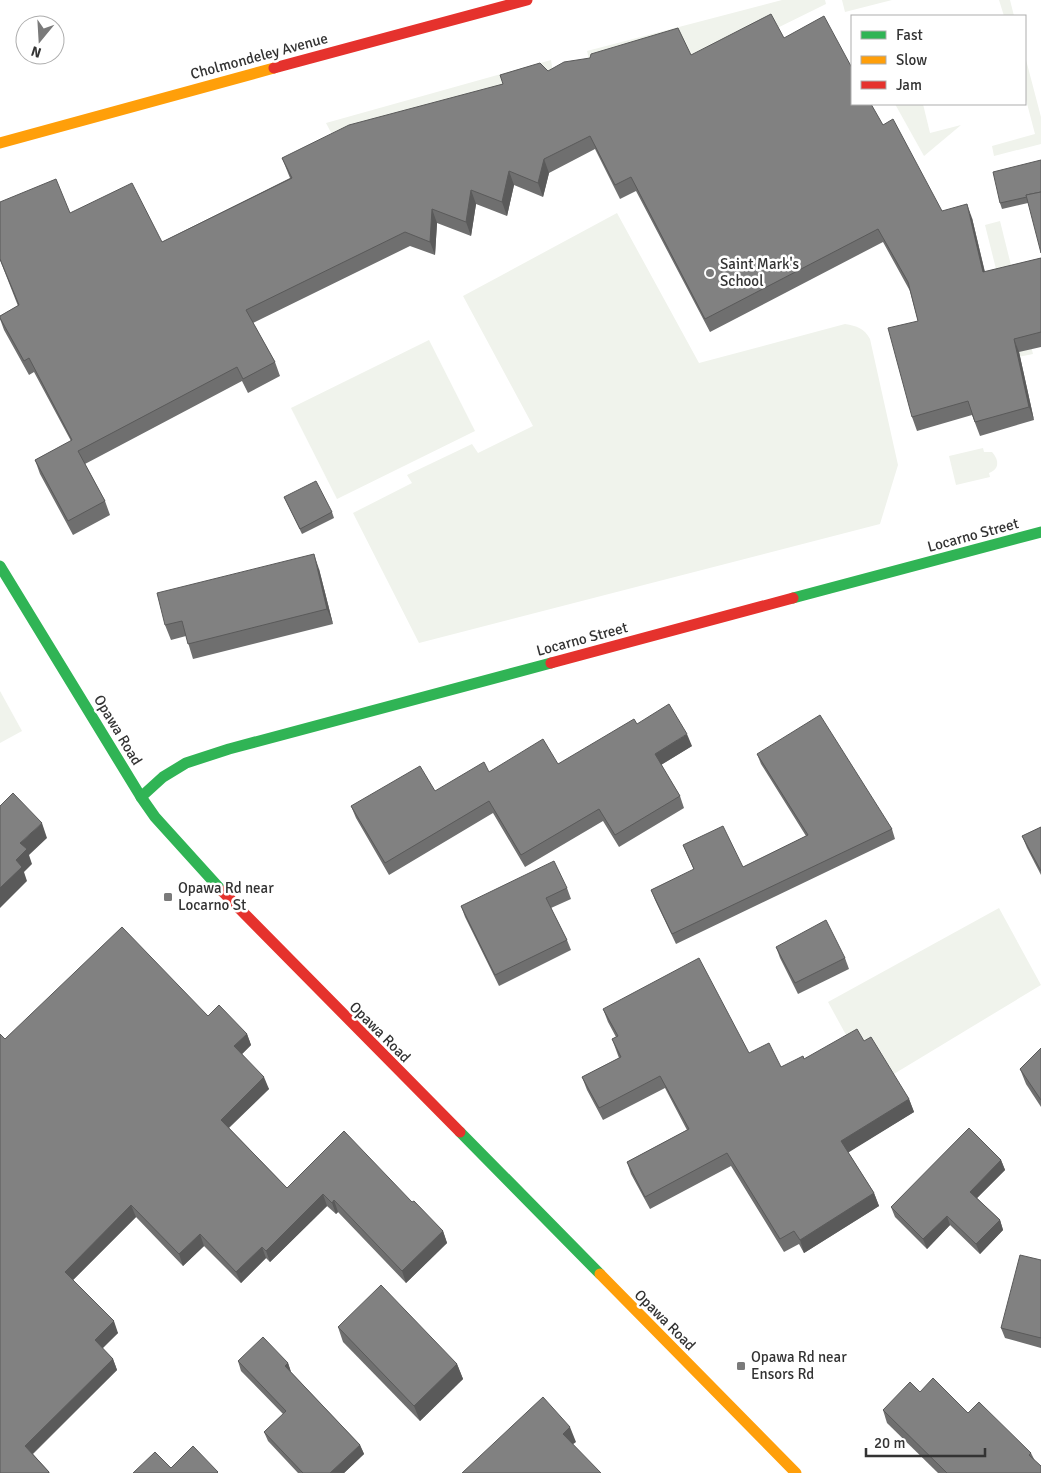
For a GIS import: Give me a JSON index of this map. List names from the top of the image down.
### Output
{
  "streets": {
    "street": ["Cholmondeley Avenue", "Locarno Street", "Opawa Road"]
  },
  "crossings": [
    ["Locarno Street", "Opawa Road"]
  ],
  "places": {
    "other": ["Saint Mark's School"],
    "transit": ["Opawa Rd near Locarno St", "Opawa Rd near Ensors Rd"]
  },
  "legend": ["Fast", "Slow", "Jam"],
  "scale_bar": "20 m",
  "north": "bottom"
}
